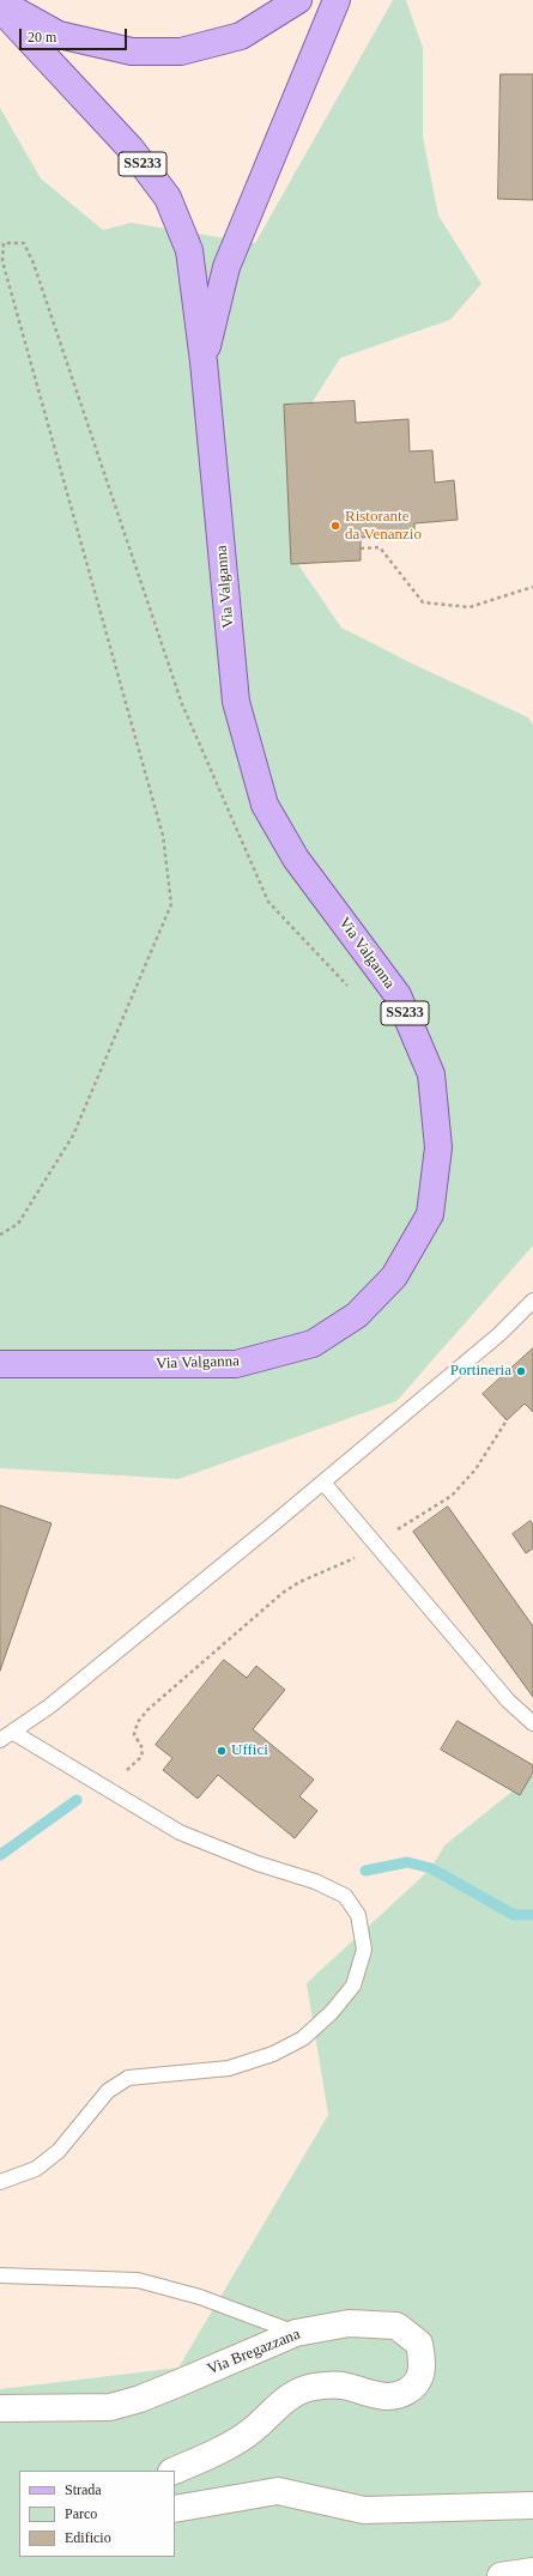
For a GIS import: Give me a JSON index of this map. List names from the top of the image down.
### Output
{
  "streets": {
    "main road": ["SS233", "Via Valganna"],
    "street": ["Via Bregazzana"]
  },
  "crossings": [
    ["SS233", "Via Valganna"]
  ],
  "places": ["Ristorante da Venanzio", "Portineria", "Uffici"],
  "legend": ["Strada", "Parco", "Edificio"],
  "scale_bar": "20 m"
}
